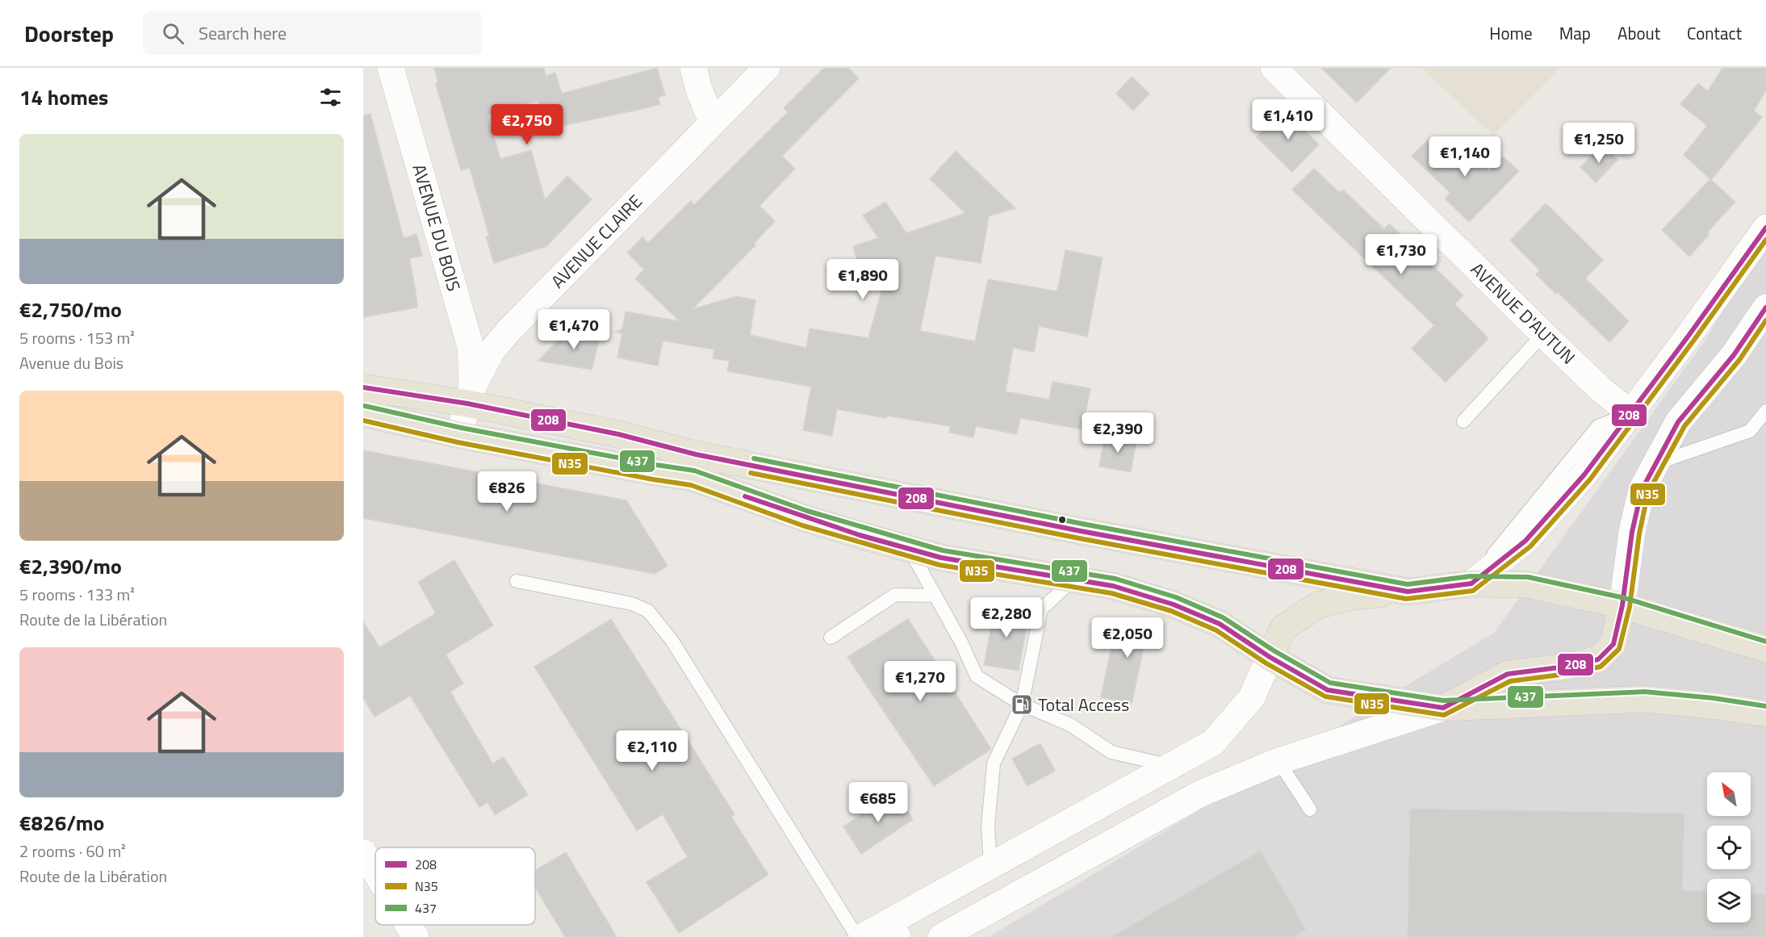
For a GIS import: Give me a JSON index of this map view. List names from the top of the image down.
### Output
{
  "streets": {
    "main road": ["AVENUE DU BOIS", "AVENUE CLAIRE", "AVENUE D'AUTUN"]
  },
  "crossings": [
    ["AVENUE DU BOIS", "AVENUE CLAIRE"]
  ],
  "places": {
    "fuel station": ["Total Access"]
  },
  "lines": ["transit line 208", "transit line N35", "transit line 437"],
  "legend": ["208", "N35", "437"],
  "north": "top left",
  "page": {
    "header": "Doorstep",
    "search": "Search here",
    "nav": [
      "Home",
      "Map",
      "About",
      "Contact"
    ],
    "heading": "14 homes",
    "price": [
      "€1,410",
      "€2,750",
      "€1,250",
      "€1,140",
      "€1,730",
      "€1,890",
      "€1,470",
      "€2,390",
      "€826",
      "€2,280",
      "€2,050",
      "€1,270",
      "€2,110",
      "€685"
    ],
    "list": [
      {
        "name": "€2,750/mo",
        "note": "5 rooms · 153 m² · Avenue du Bois"
      },
      {
        "name": "€2,390/mo",
        "note": "5 rooms · 133 m² · Route de la Libération"
      },
      {
        "name": "€826/mo",
        "note": "2 rooms · 60 m² · Route de la Libération"
      }
    ]
  }
}
